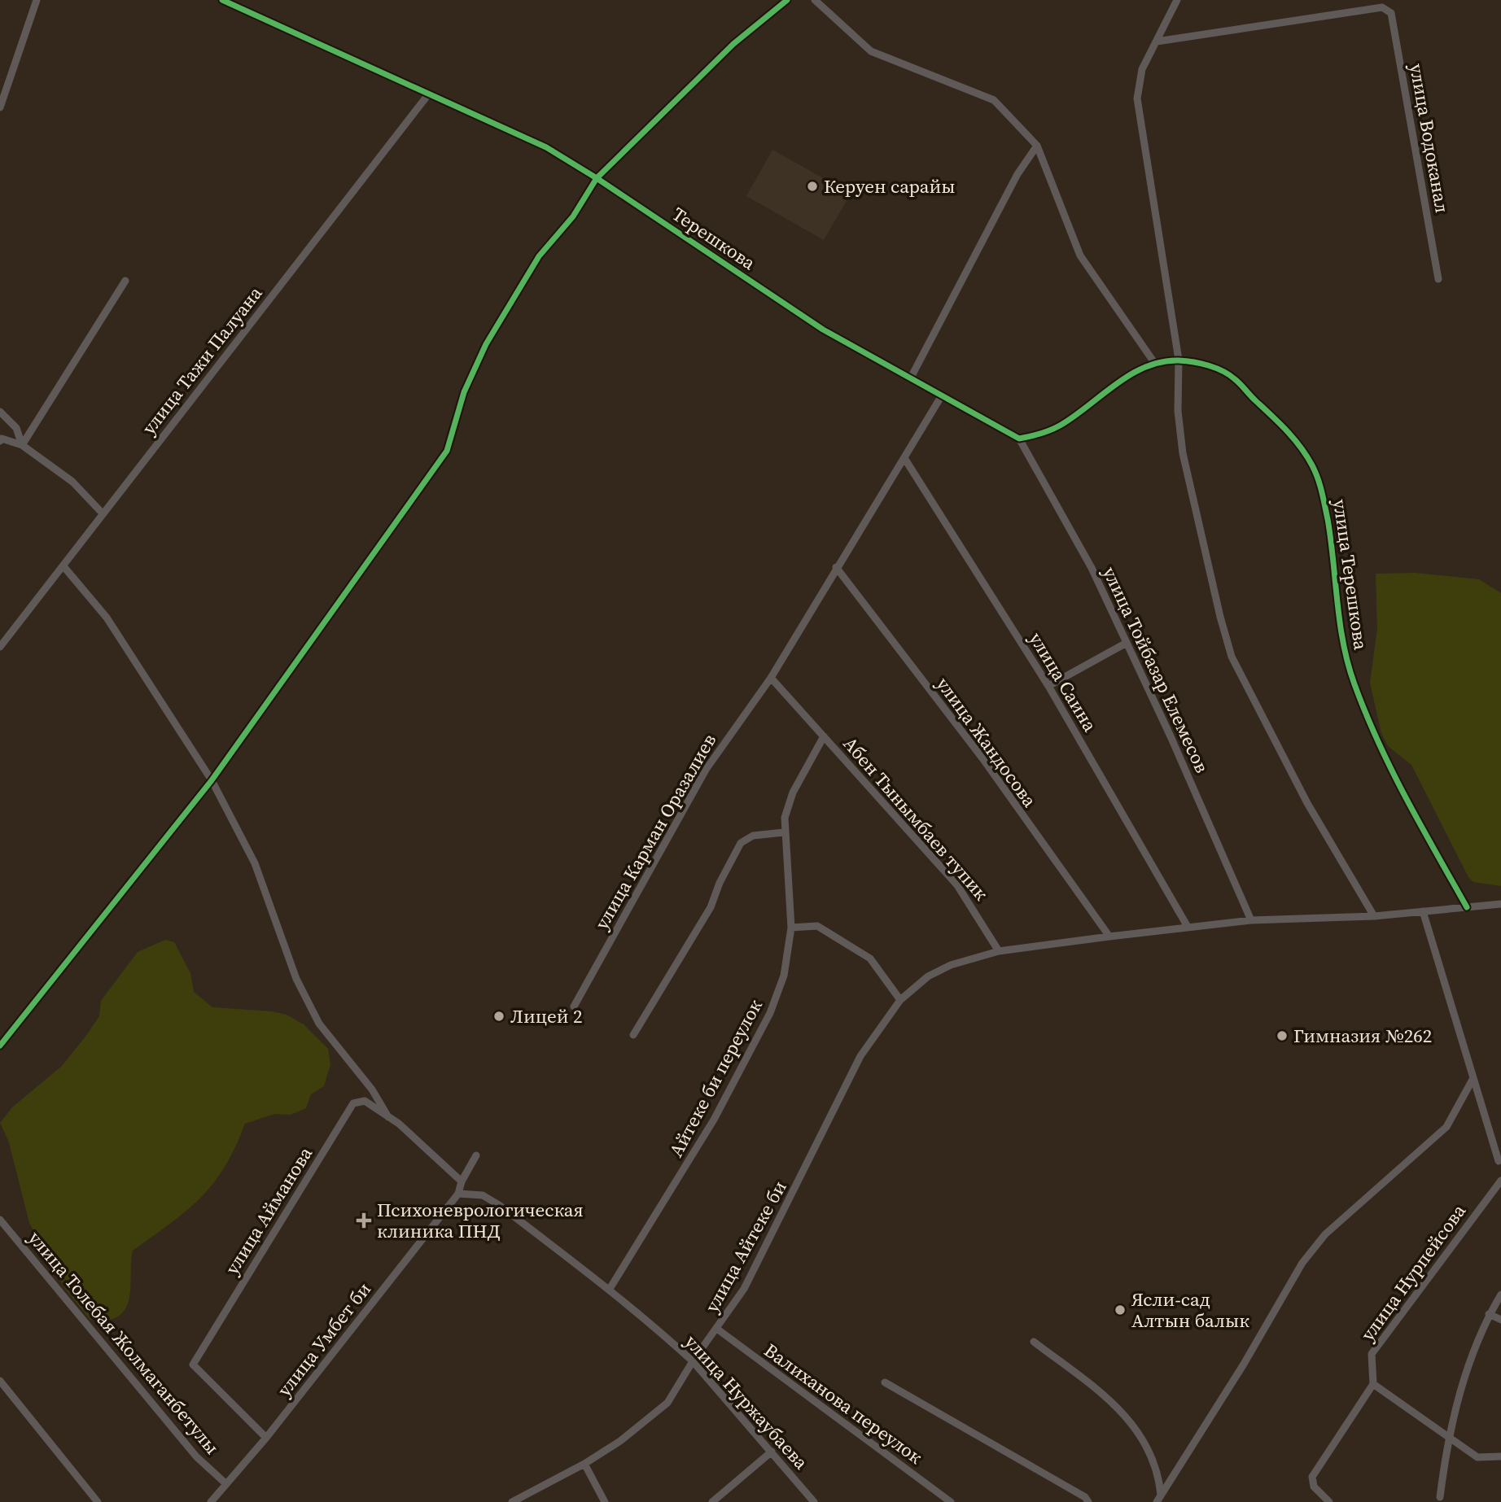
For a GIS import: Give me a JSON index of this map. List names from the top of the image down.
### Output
{
  "streets": {
    "street": [
      "улица Водоканал",
      "Терешкова",
      "улица Тажи Палуана",
      "улица Терешкова",
      "улица Тойбазар Елемесов",
      "улица Саина",
      "улица Жандосова",
      "Абен Тынымбаев тупик",
      "улица Карман Оразалиев",
      "Айтеке би переулок",
      "улица Айманова",
      "улица Айтеке би",
      "улица Нурпейсова",
      "улица Умбет би",
      "улица Толебая Жолмаганбетулы",
      "улица Нуржаубаева",
      "Валиханова переулок"
    ]
  },
  "crossings": [
    ["Терешкова", "улица Тажи Палуана"],
    ["Терешкова", "улица Тойбазар Елемесов"],
    ["Терешкова", "улица Карман Оразалиев"],
    ["улица Терешкова", "улица Айтеке би"],
    ["улица Тойбазар Елемесов", "улица Айтеке би"],
    ["улица Саина", "улица Карман Оразалиев"],
    ["улица Саина", "улица Айтеке би"],
    ["улица Жандосова", "улица Карман Оразалиев"],
    ["улица Жандосова", "улица Айтеке би"],
    ["Абен Тынымбаев тупик", "улица Карман Оразалиев"],
    ["Абен Тынымбаев тупик", "Айтеке би переулок"],
    ["Абен Тынымбаев тупик", "улица Айтеке би"],
    ["Айтеке би переулок", "улица Нуржаубаева"],
    ["улица Айманова", "улица Умбет би"],
    ["улица Айтеке би", "улица Нуржаубаева"],
    ["улица Айтеке би", "Валиханова переулок"],
    ["улица Умбет би", "улица Толебая Жолмаганбетулы"],
    ["улица Умбет би", "улица Нуржаубаева"]
  ],
  "places": {
    "other": [
      "Керуен сарайы",
      "Лицей 2",
      "Гимназия №262",
      "Ясли-сад Алтын балык"
    ],
    "health": ["Психоневрологическая клиника ПНД"]
  }
}
